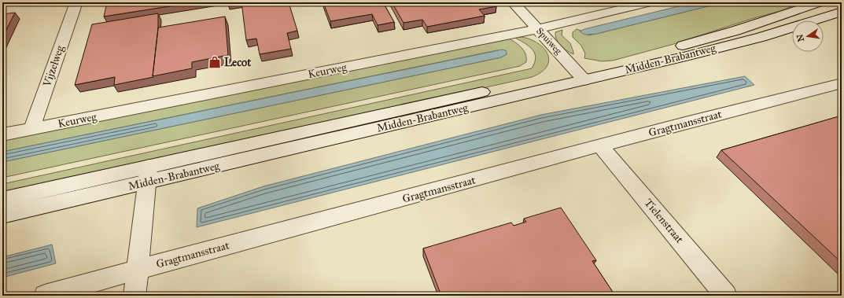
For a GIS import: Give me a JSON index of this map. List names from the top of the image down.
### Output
{
  "streets": {
    "street": [
      "Spuiweg",
      "Midden-Brabantweg",
      "Vijzelweg",
      "Keurweg",
      "Gragtmansstraat",
      "Tielenstraat"
    ]
  },
  "crossings": [
    ["Spuiweg", "Midden-Brabantweg"],
    ["Spuiweg", "Keurweg"],
    ["Vijzelweg", "Keurweg"],
    ["Gragtmansstraat", "Tielenstraat"]
  ],
  "places": {
    "shop": ["Lecot"]
  },
  "north": "left"
}
